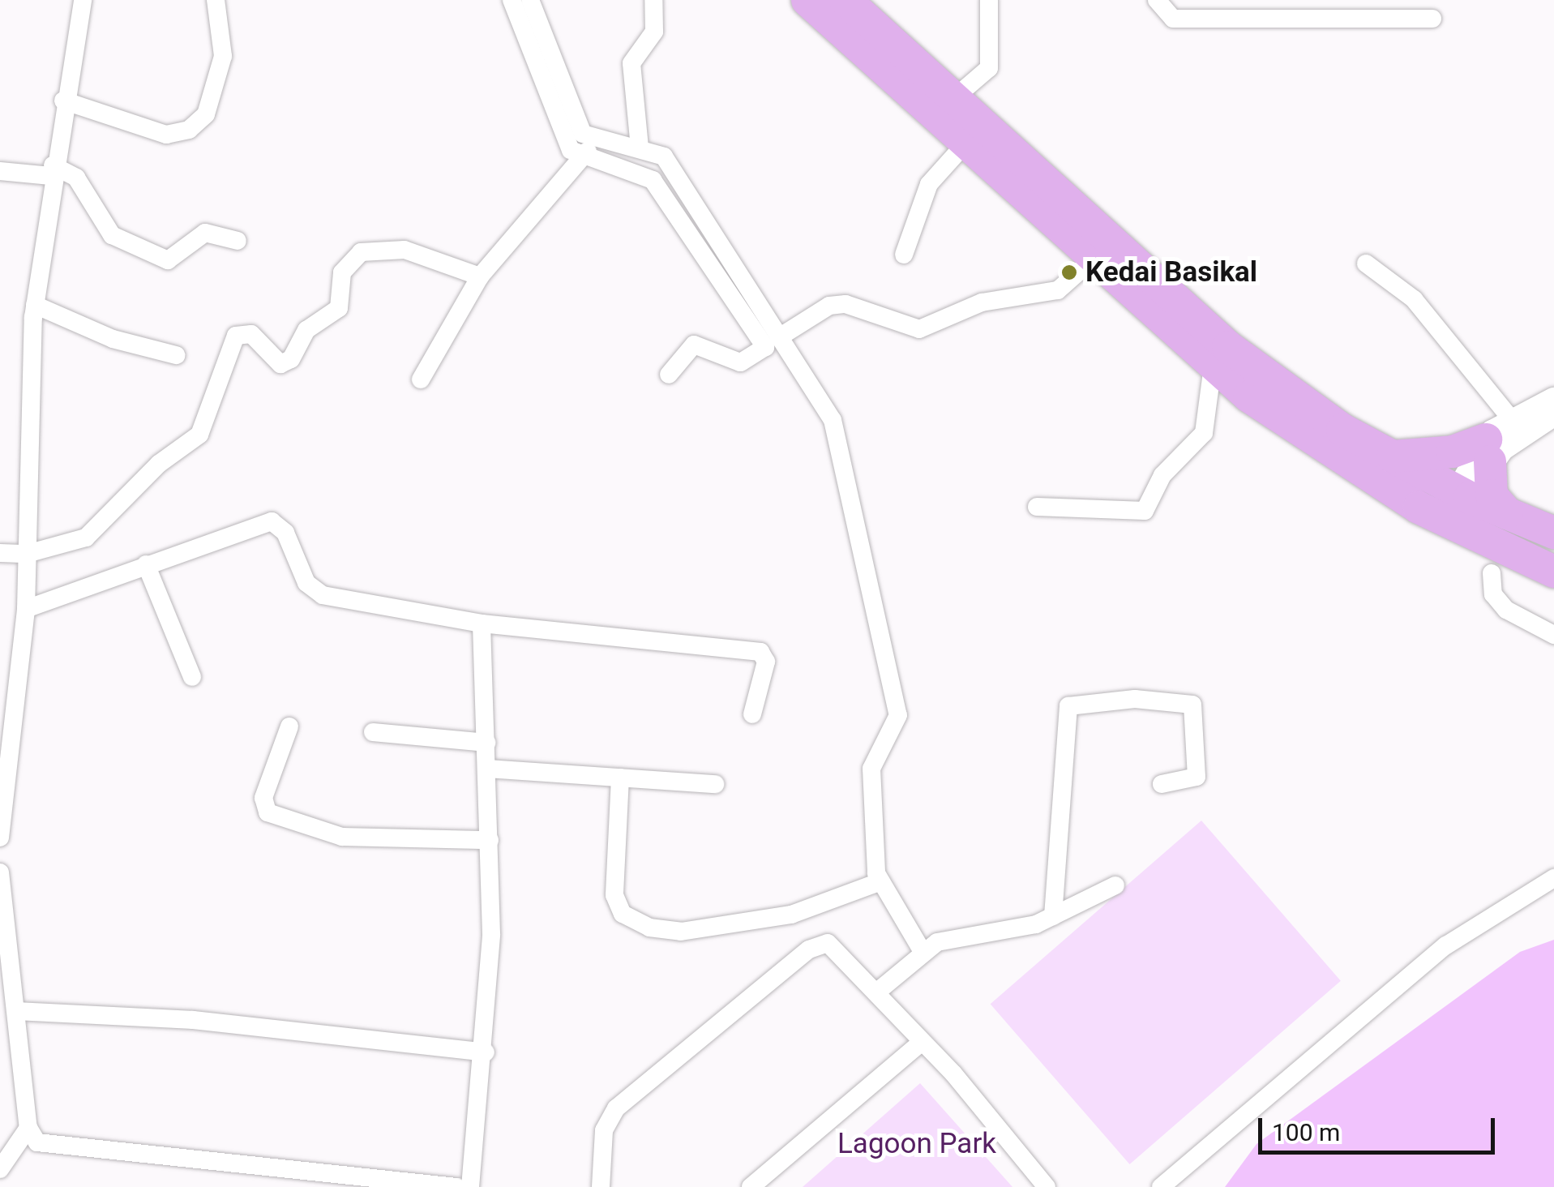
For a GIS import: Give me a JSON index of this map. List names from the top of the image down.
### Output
{
  "parks": ["Lagoon Park"],
  "places": ["Kedai Basikal"],
  "scale_bar": "100 m"
}
